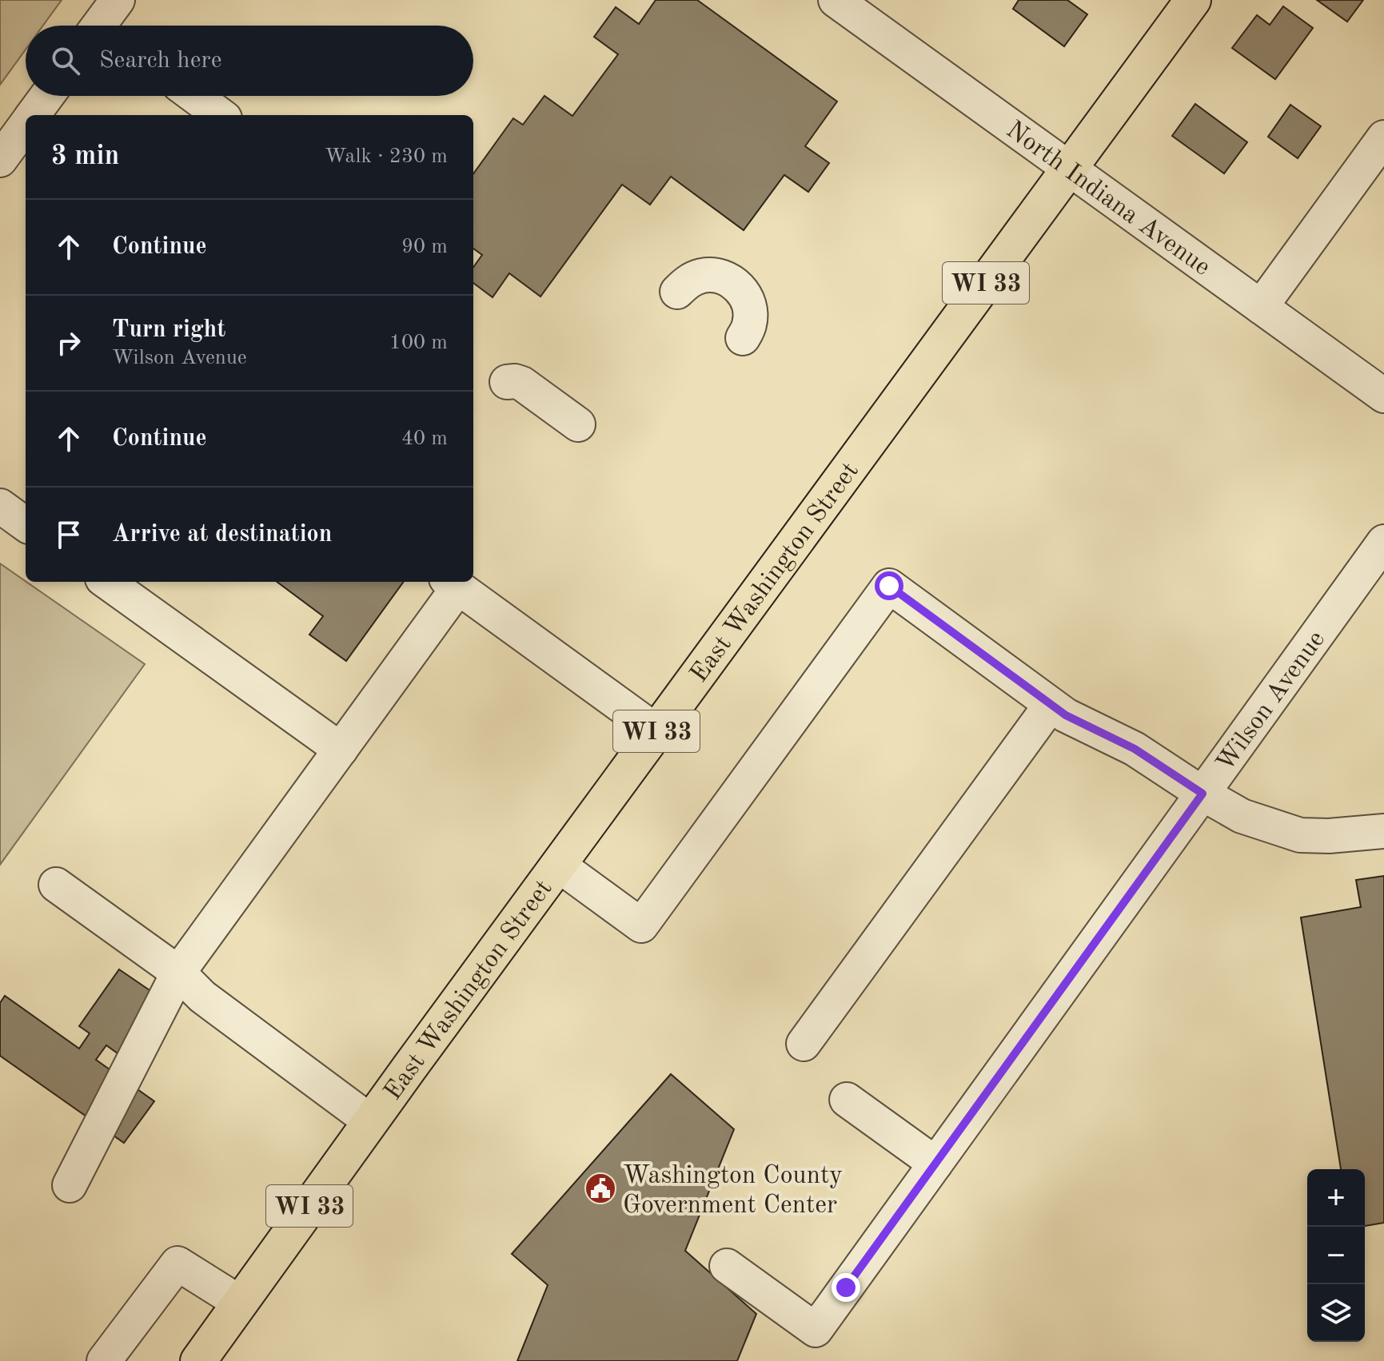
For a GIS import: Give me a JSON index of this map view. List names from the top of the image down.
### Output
{
  "streets": {
    "main road": ["WI 33", "East Washington Street"],
    "street": ["North Indiana Avenue", "Wilson Avenue"]
  },
  "crossings": [
    ["North Indiana Avenue", "East Washington Street"]
  ],
  "places": {
    "public building": ["Washington County Government Center"]
  },
  "page": {
    "search": "Search here",
    "heading": ["3 min", "Walk · 230 m"],
    "list": [
      ["Continue", "90 m"],
      ["Turn right", "Wilson Avenue", "100 m"],
      ["Continue", "40 m"],
      "Arrive at destination"
    ],
    "map_buttons": ["+", "−"]
  }
}
